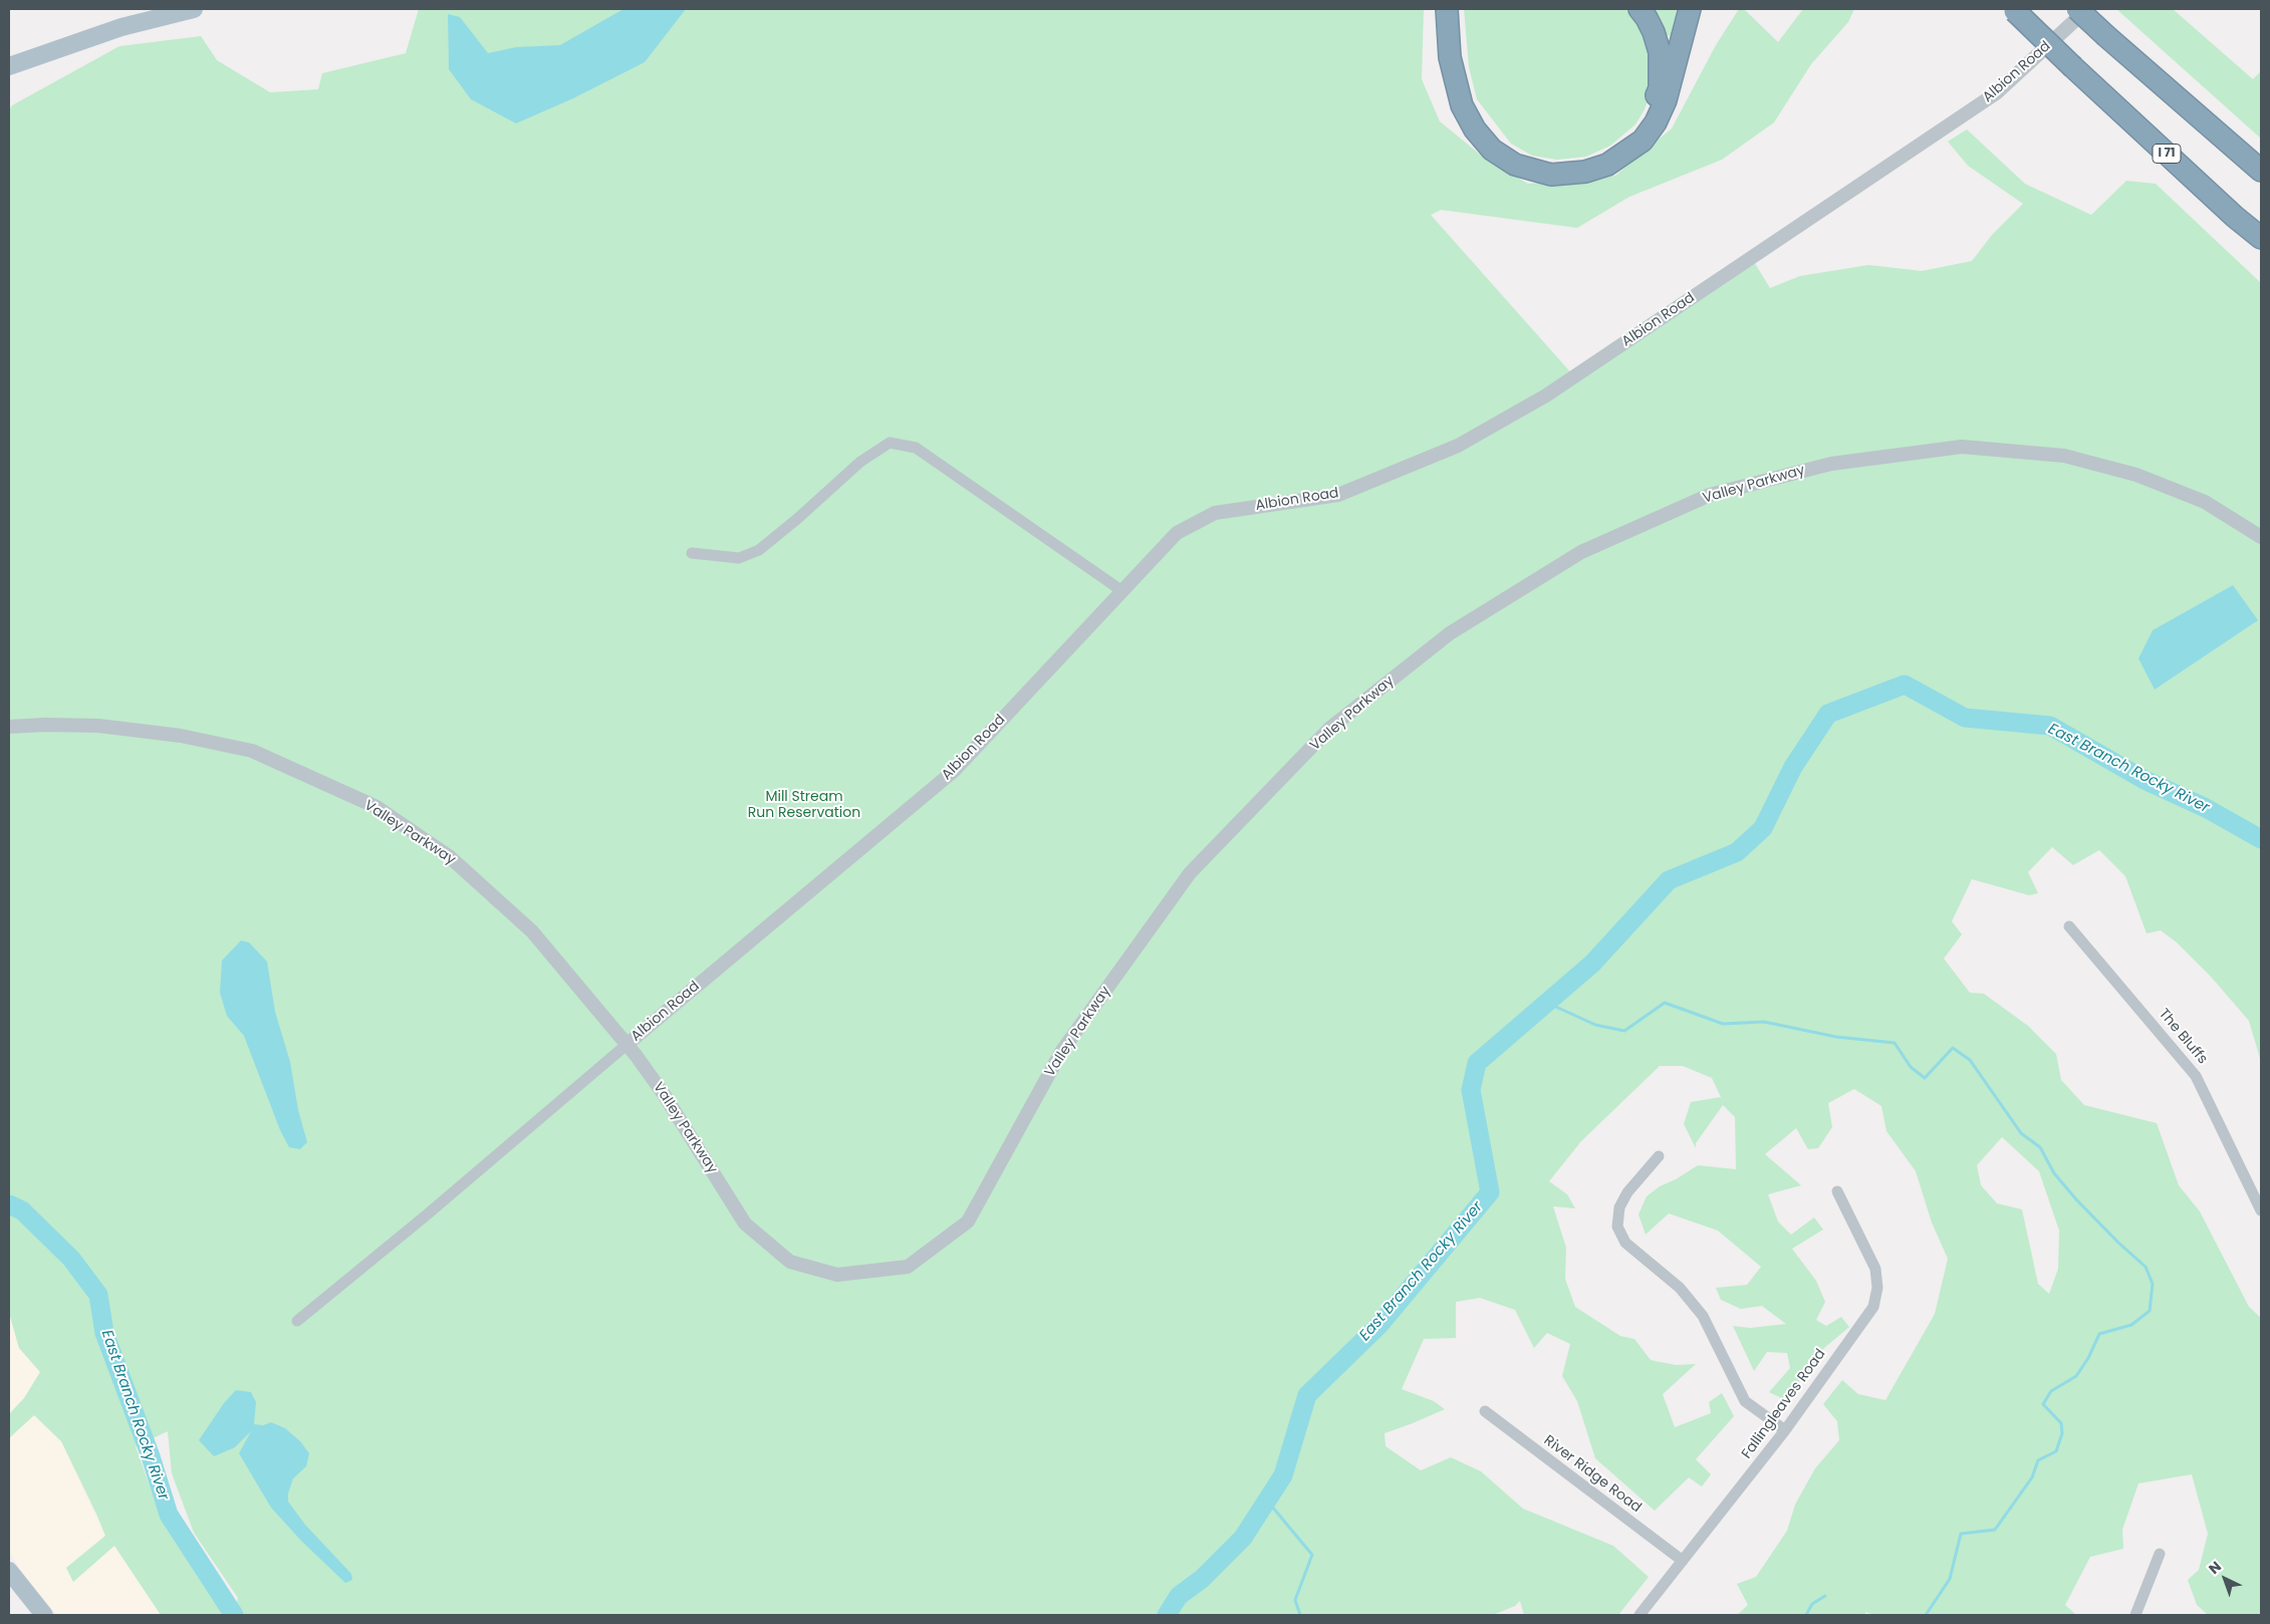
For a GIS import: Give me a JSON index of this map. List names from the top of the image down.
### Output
{
  "streets": {
    "highway": ["I 71"],
    "street": [
      "Albion Road",
      "Valley Parkway",
      "The Bluffs",
      "Fallingleaves Road",
      "River Ridge Road"
    ]
  },
  "crossings": [
    ["Albion Road", "Valley Parkway"],
    ["Fallingleaves Road", "River Ridge Road"]
  ],
  "water": ["East Branch Rocky River"],
  "parks": ["Mill Stream Run Reservation"],
  "north": "top left"
}
